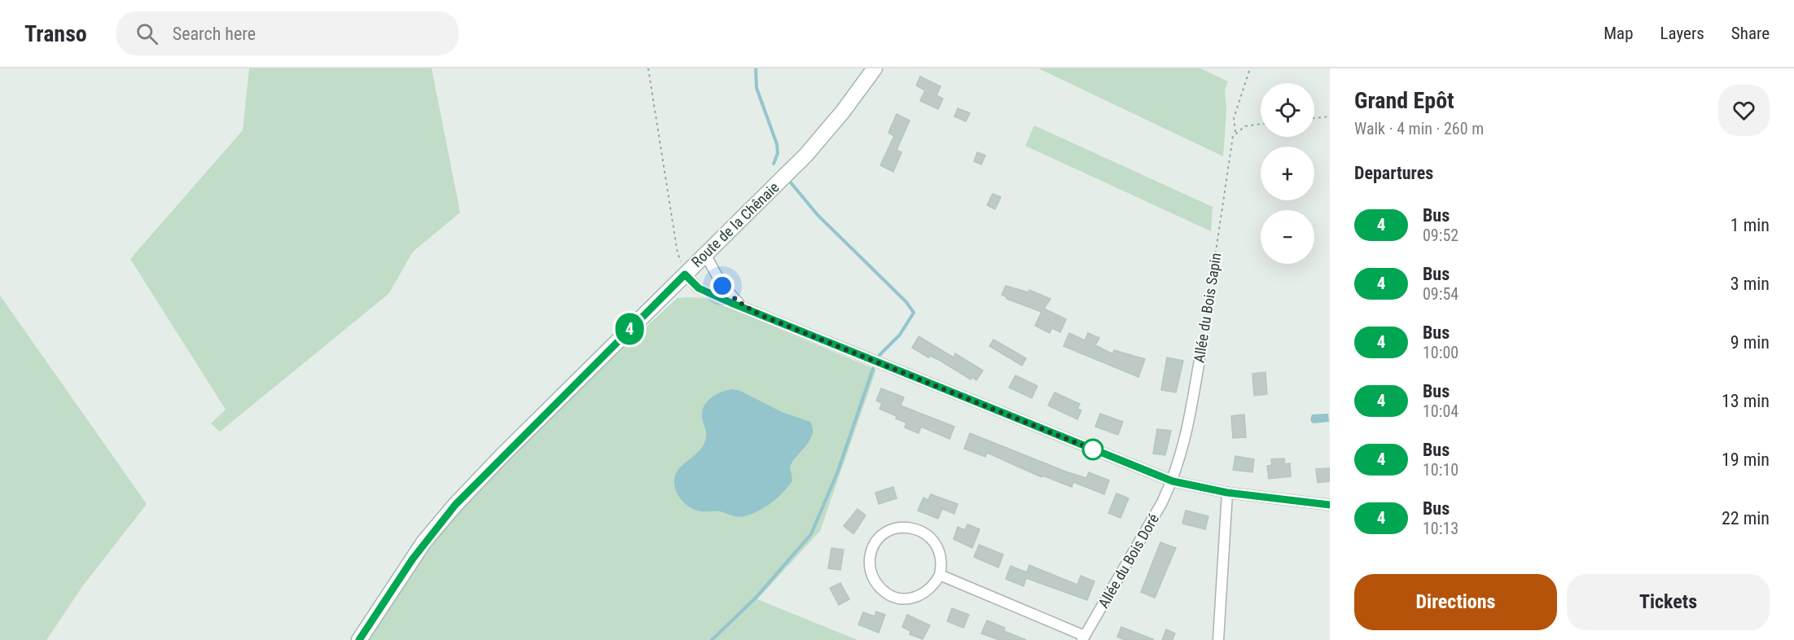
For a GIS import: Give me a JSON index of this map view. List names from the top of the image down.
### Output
{
  "streets": {
    "main road": ["Route de la Chênaie"],
    "street": ["Allée du Bois Sapin", "Allée du Bois Doré"]
  },
  "crossings": [
    ["Allée du Bois Sapin", "Allée du Bois Doré"]
  ],
  "lines": ["bus line 4"],
  "page": {
    "header": "Transo",
    "search": "Search here",
    "nav": ["Map", "Layers", "Share"],
    "on_map": "4",
    "heading": [
      ["Grand Epôt", "Walk · 4 min · 260 m"],
      "Departures"
    ],
    "map_buttons": ["+", "−"],
    "list": [
      {
        "mark": "4",
        "name": "Bus",
        "note": "09:52",
        "value": "1 min"
      },
      {
        "mark": "4",
        "name": "Bus",
        "note": "09:54",
        "value": "3 min"
      },
      {
        "mark": "4",
        "name": "Bus",
        "note": "10:00",
        "value": "9 min"
      },
      {
        "mark": "4",
        "name": "Bus",
        "note": "10:04",
        "value": "13 min"
      },
      {
        "mark": "4",
        "name": "Bus",
        "note": "10:10",
        "value": "19 min"
      },
      {
        "mark": "4",
        "name": "Bus",
        "note": "10:13",
        "value": "22 min"
      }
    ],
    "buttons": ["Directions", "Tickets"]
  }
}
